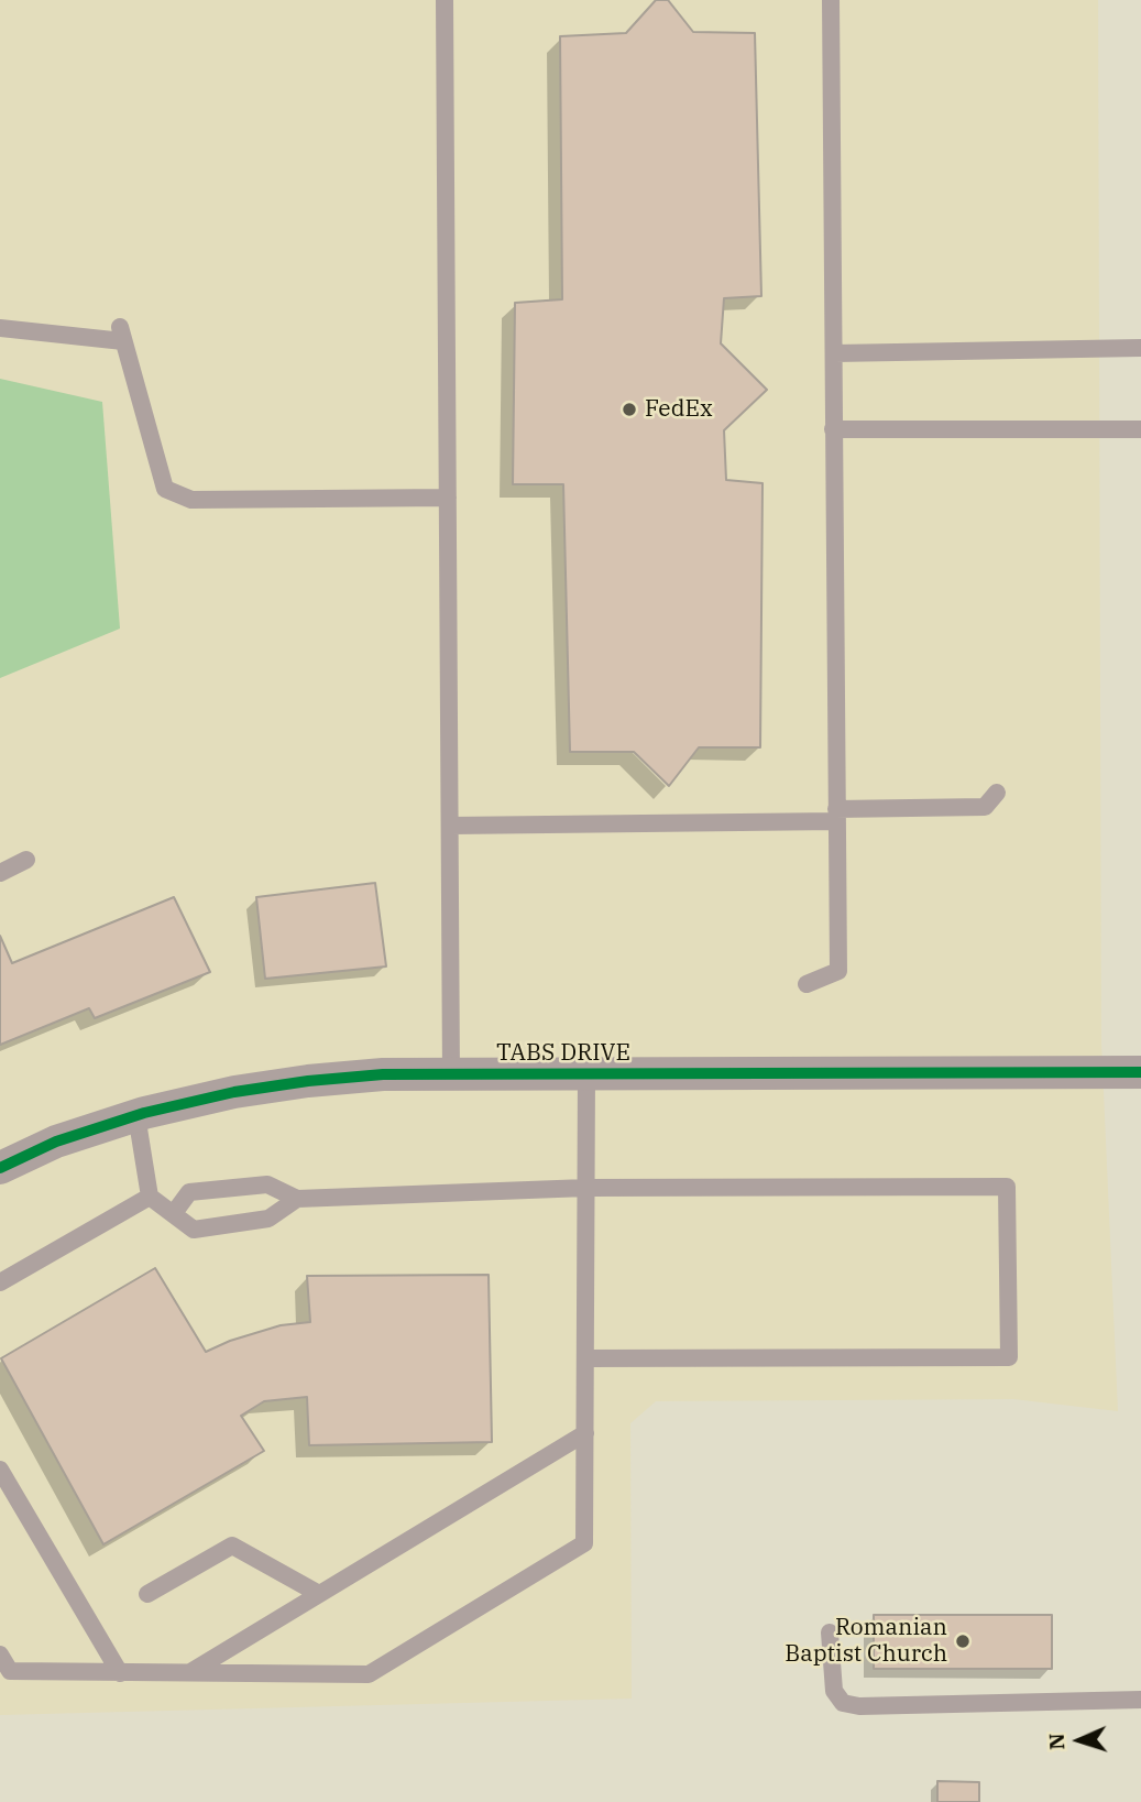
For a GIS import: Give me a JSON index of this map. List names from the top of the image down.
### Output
{
  "streets": {
    "street": ["TABS DRIVE"]
  },
  "places": ["FedEx", "Romanian Baptist Church"],
  "north": "left"
}
